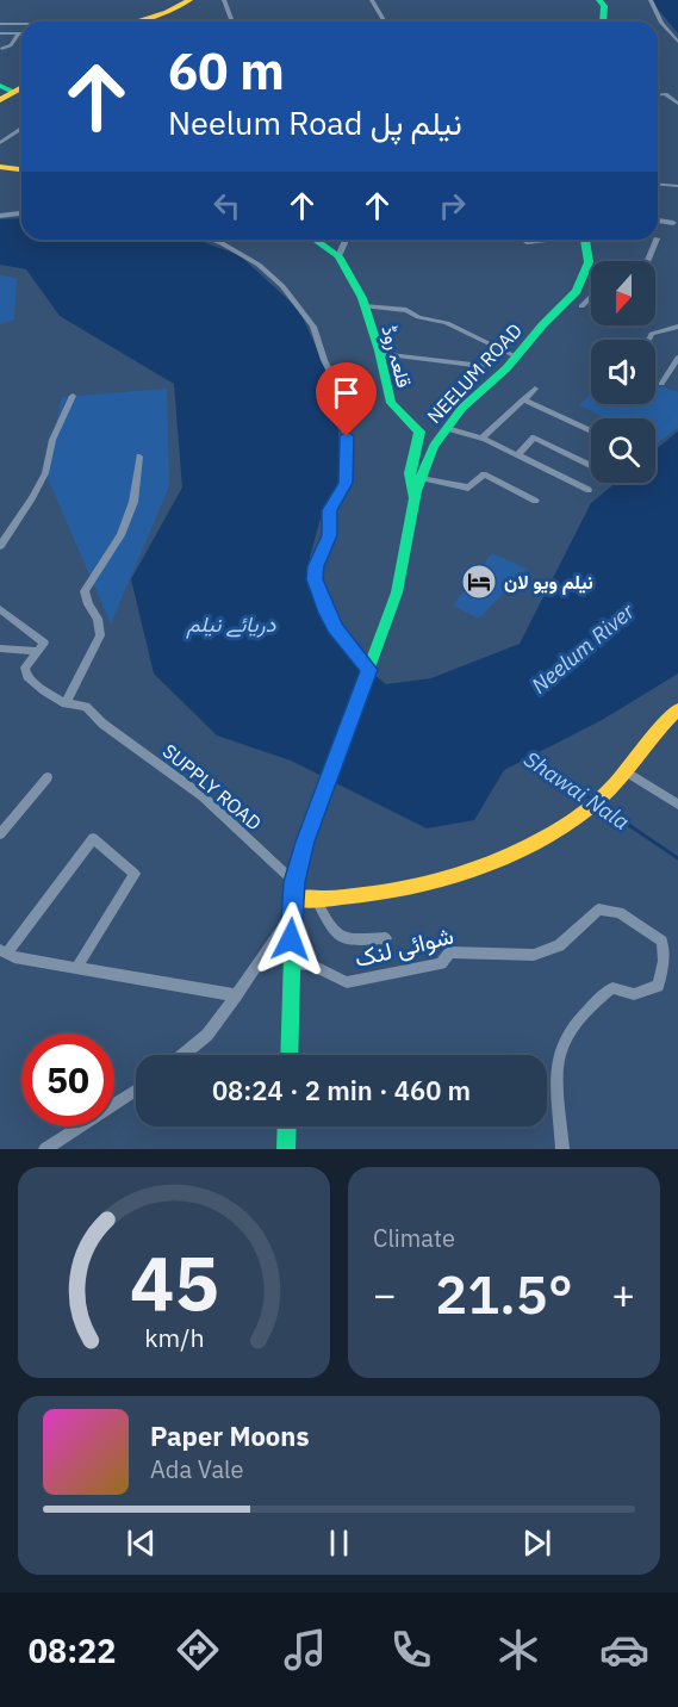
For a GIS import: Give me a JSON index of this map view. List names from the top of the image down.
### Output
{
  "streets": {
    "street": [
      "قلعہ روڈ",
      "NEELUM ROAD",
      "SUPPLY ROAD",
      "شوائی لنک"
    ]
  },
  "crossings": [
    ["قلعہ روڈ", "NEELUM ROAD"],
    ["NEELUM ROAD", "SUPPLY ROAD"]
  ],
  "water": ["دریائے نیلم", "Neelum River", "Shawai Nala"],
  "places": {
    "hotel": ["نیلم ویو لان"]
  },
  "north": "bottom",
  "page": {
    "turn": ["60 m", "Neelum Road نیلم پل"],
    "limit": "50",
    "trip": "08:24 · 2 min · 460 m",
    "tile": "Climate",
    "heat": ["−", "21.5°", "+"],
    "song": ["Paper Moons", "Ada Vale"],
    "tabs": "08:22",
    "gauge": ["45", "km/h"]
  }
}
